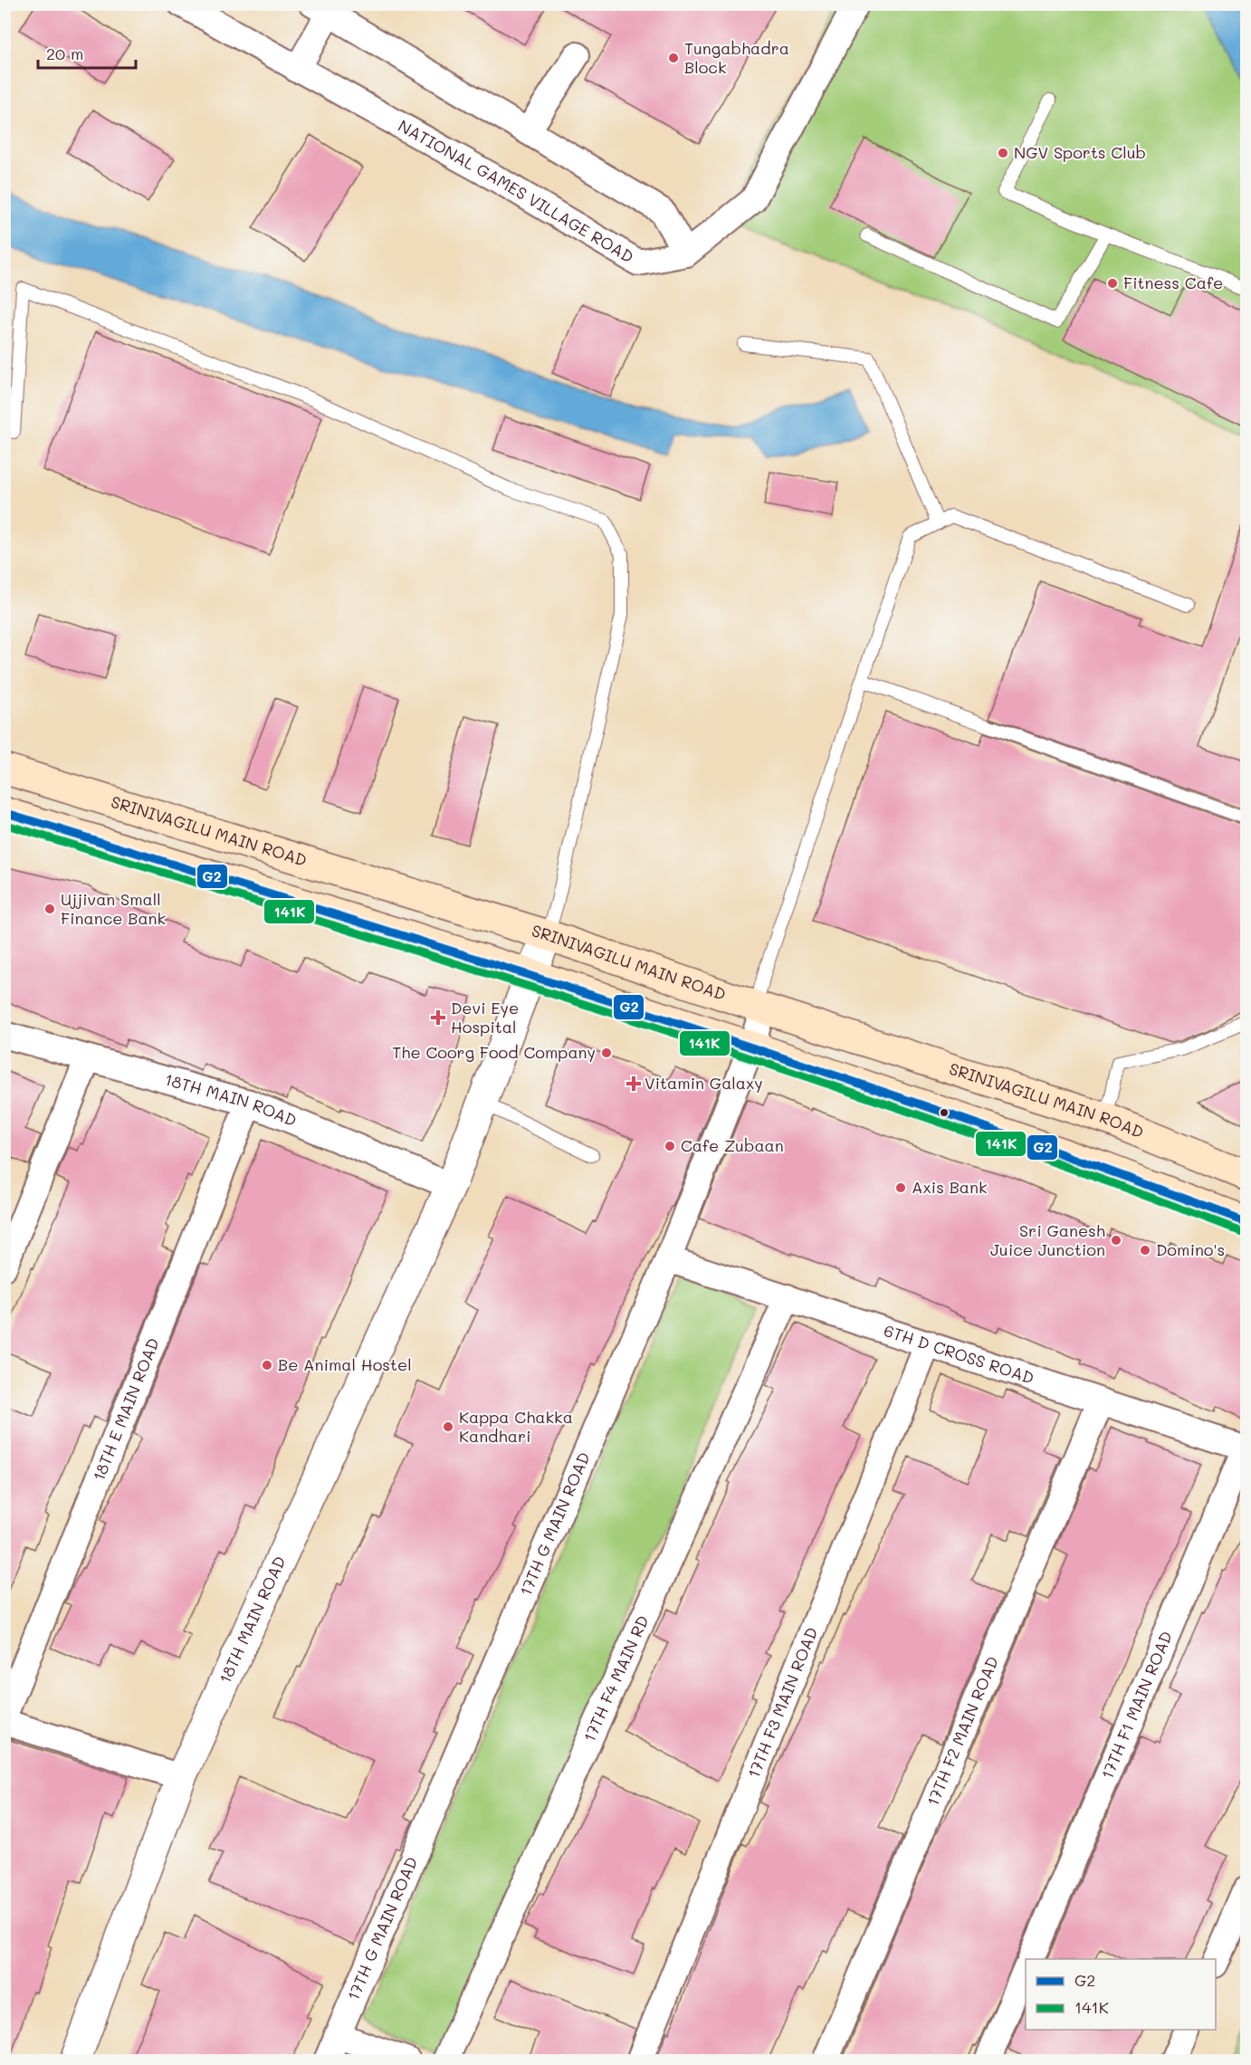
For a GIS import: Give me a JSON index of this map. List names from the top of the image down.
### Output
{
  "streets": {
    "main road": ["SRINIVAGILU MAIN ROAD"],
    "street": [
      "NATIONAL GAMES VILLAGE ROAD",
      "18TH MAIN ROAD",
      "6TH D CROSS ROAD",
      "18TH E MAIN ROAD",
      "17TH G MAIN ROAD",
      "17TH F4 MAIN RD",
      "17TH F3 MAIN ROAD",
      "17TH F1 MAIN ROAD",
      "17TH F2 MAIN ROAD"
    ]
  },
  "crossings": [
    ["SRINIVAGILU MAIN ROAD", "18TH MAIN ROAD"],
    ["SRINIVAGILU MAIN ROAD", "17TH G MAIN ROAD"],
    ["18TH MAIN ROAD", "18TH E MAIN ROAD"],
    ["6TH D CROSS ROAD", "17TH G MAIN ROAD"],
    ["6TH D CROSS ROAD", "17TH F4 MAIN RD"],
    ["6TH D CROSS ROAD", "17TH F3 MAIN ROAD"],
    ["6TH D CROSS ROAD", "17TH F1 MAIN ROAD"],
    ["6TH D CROSS ROAD", "17TH F2 MAIN ROAD"]
  ],
  "places": {
    "other": [
      "Tungabhadra Block",
      "NGV Sports Club",
      "Fitness Cafe",
      "Ujjivan Small Finance Bank",
      "The Coorg Food Company",
      "Cafe Zubaan",
      "Axis Bank",
      "Sri Ganesh Juice Junction",
      "Domino's",
      "Be Animal Hostel",
      "Kappa Chakka Kandhari"
    ],
    "health": ["Devi Eye Hospital", "Vitamin Galaxy"]
  },
  "lines": ["transit line G2", "transit line 141K"],
  "legend": ["G2", "141K"],
  "scale_bar": "20 m"
}
